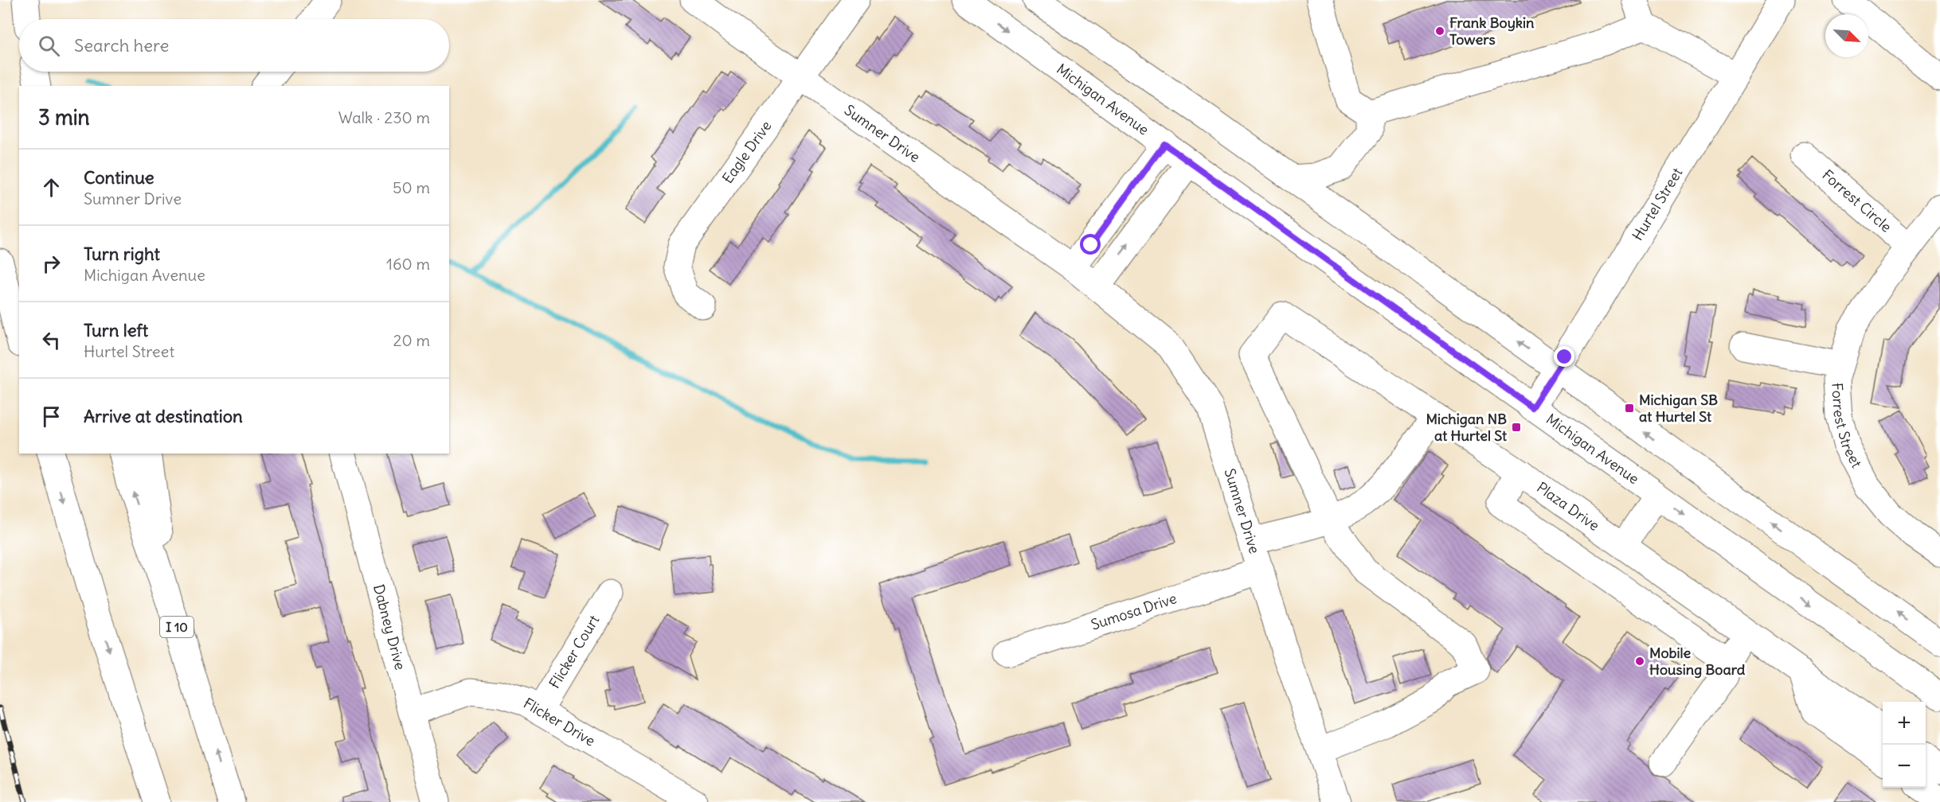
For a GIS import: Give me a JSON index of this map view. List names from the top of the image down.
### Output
{
  "streets": {
    "main road": [
      "Michigan Avenue",
      "Sumner Drive",
      "Eagle Drive",
      "Forrest Circle",
      "Hurtel Street",
      "Forrest Street",
      "Plaza Drive",
      "Sumosa Drive",
      "I 10",
      "Dabney Drive",
      "Flicker Court",
      "Flicker Drive"
    ]
  },
  "crossings": [
    ["Michigan Avenue", "Hurtel Street"],
    ["Sumner Drive", "Eagle Drive"],
    ["Sumner Drive", "Sumosa Drive"],
    ["Forrest Circle", "Forrest Street"],
    ["Dabney Drive", "Flicker Drive"],
    ["Flicker Court", "Flicker Drive"]
  ],
  "places": {
    "other": ["Frank Boykin Towers", "Mobile Housing Board"],
    "transit": ["Michigan SB at Hurtel St", "Michigan NB at Hurtel St"]
  },
  "north": "bottom right",
  "page": {
    "search": "Search here",
    "heading": ["3 min", "Walk · 230 m"],
    "list": [
      ["Continue", "Sumner Drive", "50 m"],
      ["Turn right", "Michigan Avenue", "160 m"],
      ["Turn left", "Hurtel Street", "20 m"],
      "Arrive at destination"
    ],
    "map_buttons": ["+", "−"]
  }
}
